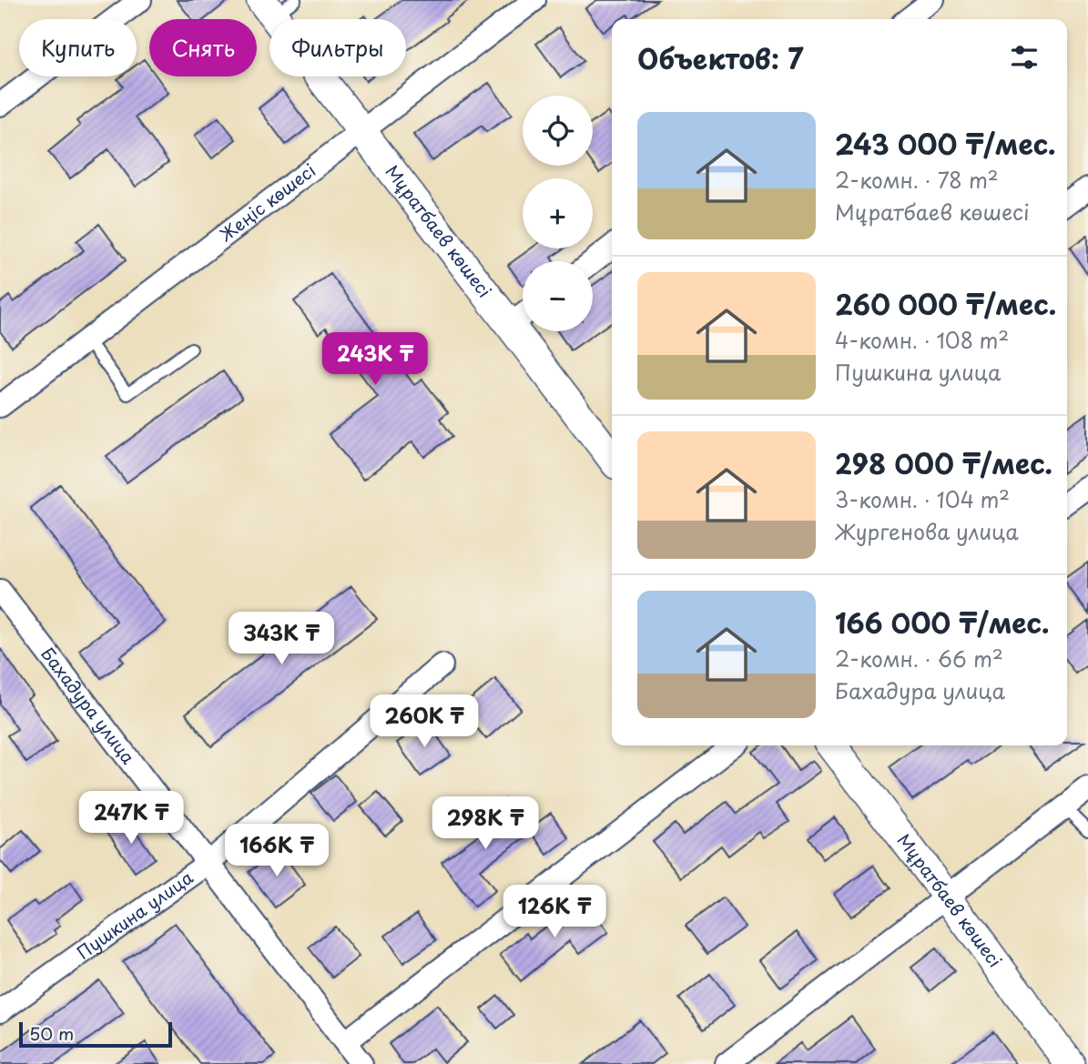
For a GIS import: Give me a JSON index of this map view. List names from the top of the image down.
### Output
{
  "streets": {
    "street": [
      "Жеңіс көшесі",
      "Мұратбаев көшесі",
      "Бахадура улица",
      "Пушкина улица"
    ]
  },
  "crossings": [
    ["Жеңіс көшесі", "Мұратбаев көшесі"],
    ["Бахадура улица", "Пушкина улица"]
  ],
  "scale_bar": "50 m",
  "page": {
    "chip": ["Купить", "Снять", "Фильтры"],
    "heading": "Объектов: 7",
    "map_buttons": ["+", "−"],
    "list": [
      {
        "name": "243 000 ₸/мес.",
        "note": "2-комн. · 78 m² · Мұратбаев көшесі"
      },
      {
        "name": "260 000 ₸/мес.",
        "note": "4-комн. · 108 m² · Пушкина улица"
      },
      {
        "name": "298 000 ₸/мес.",
        "note": "3-комн. · 104 m² · Жургенова улица"
      },
      {
        "name": "166 000 ₸/мес.",
        "note": "2-комн. · 66 m² · Бахадура улица"
      }
    ],
    "price": [
      "243K ₸",
      "343K ₸",
      "260K ₸",
      "247K ₸",
      "298K ₸",
      "166K ₸",
      "126K ₸"
    ],
    "scale": "50 m"
  }
}
